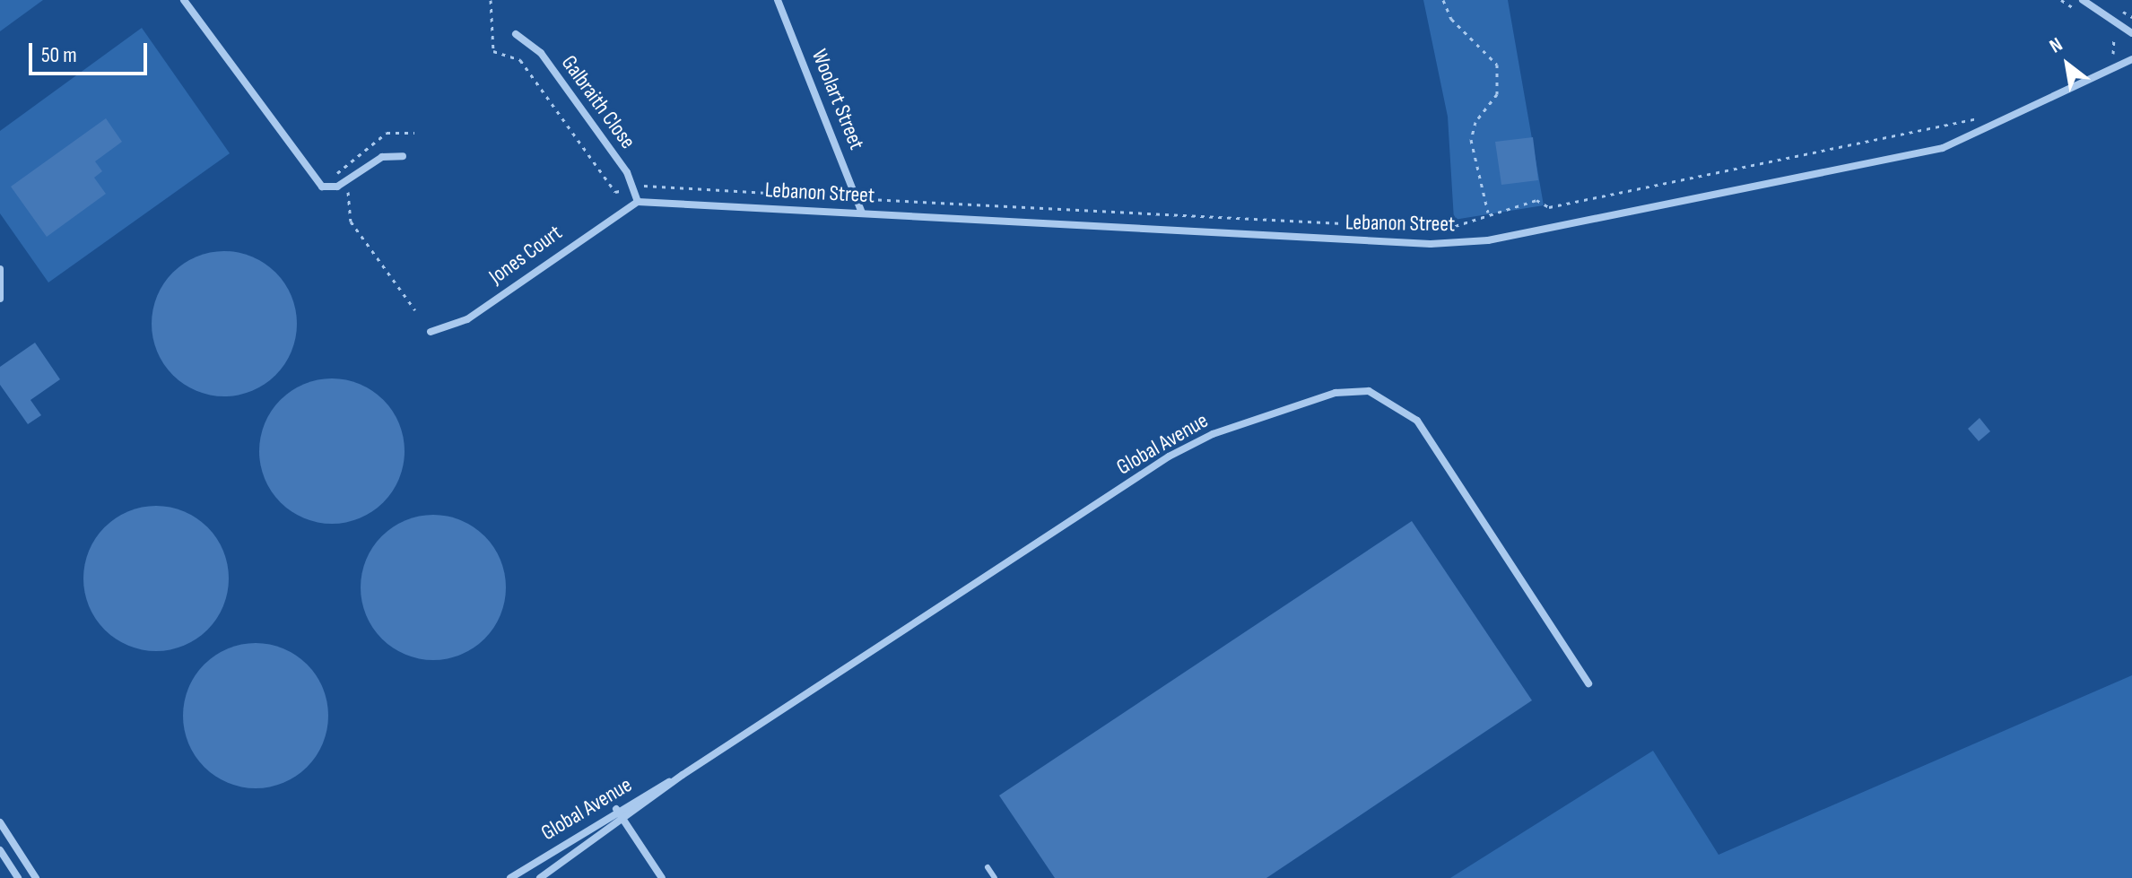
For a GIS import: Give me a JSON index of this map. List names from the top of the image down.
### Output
{
  "streets": {
    "street": [
      "Woolart Street",
      "Galbraith Close",
      "Lebanon Street",
      "Jones Court",
      "Global Avenue"
    ]
  },
  "crossings": [
    ["Woolart Street", "Lebanon Street"],
    ["Galbraith Close", "Lebanon Street"],
    ["Galbraith Close", "Jones Court"],
    ["Lebanon Street", "Jones Court"]
  ],
  "scale_bar": "50 m",
  "north": "top left"
}
